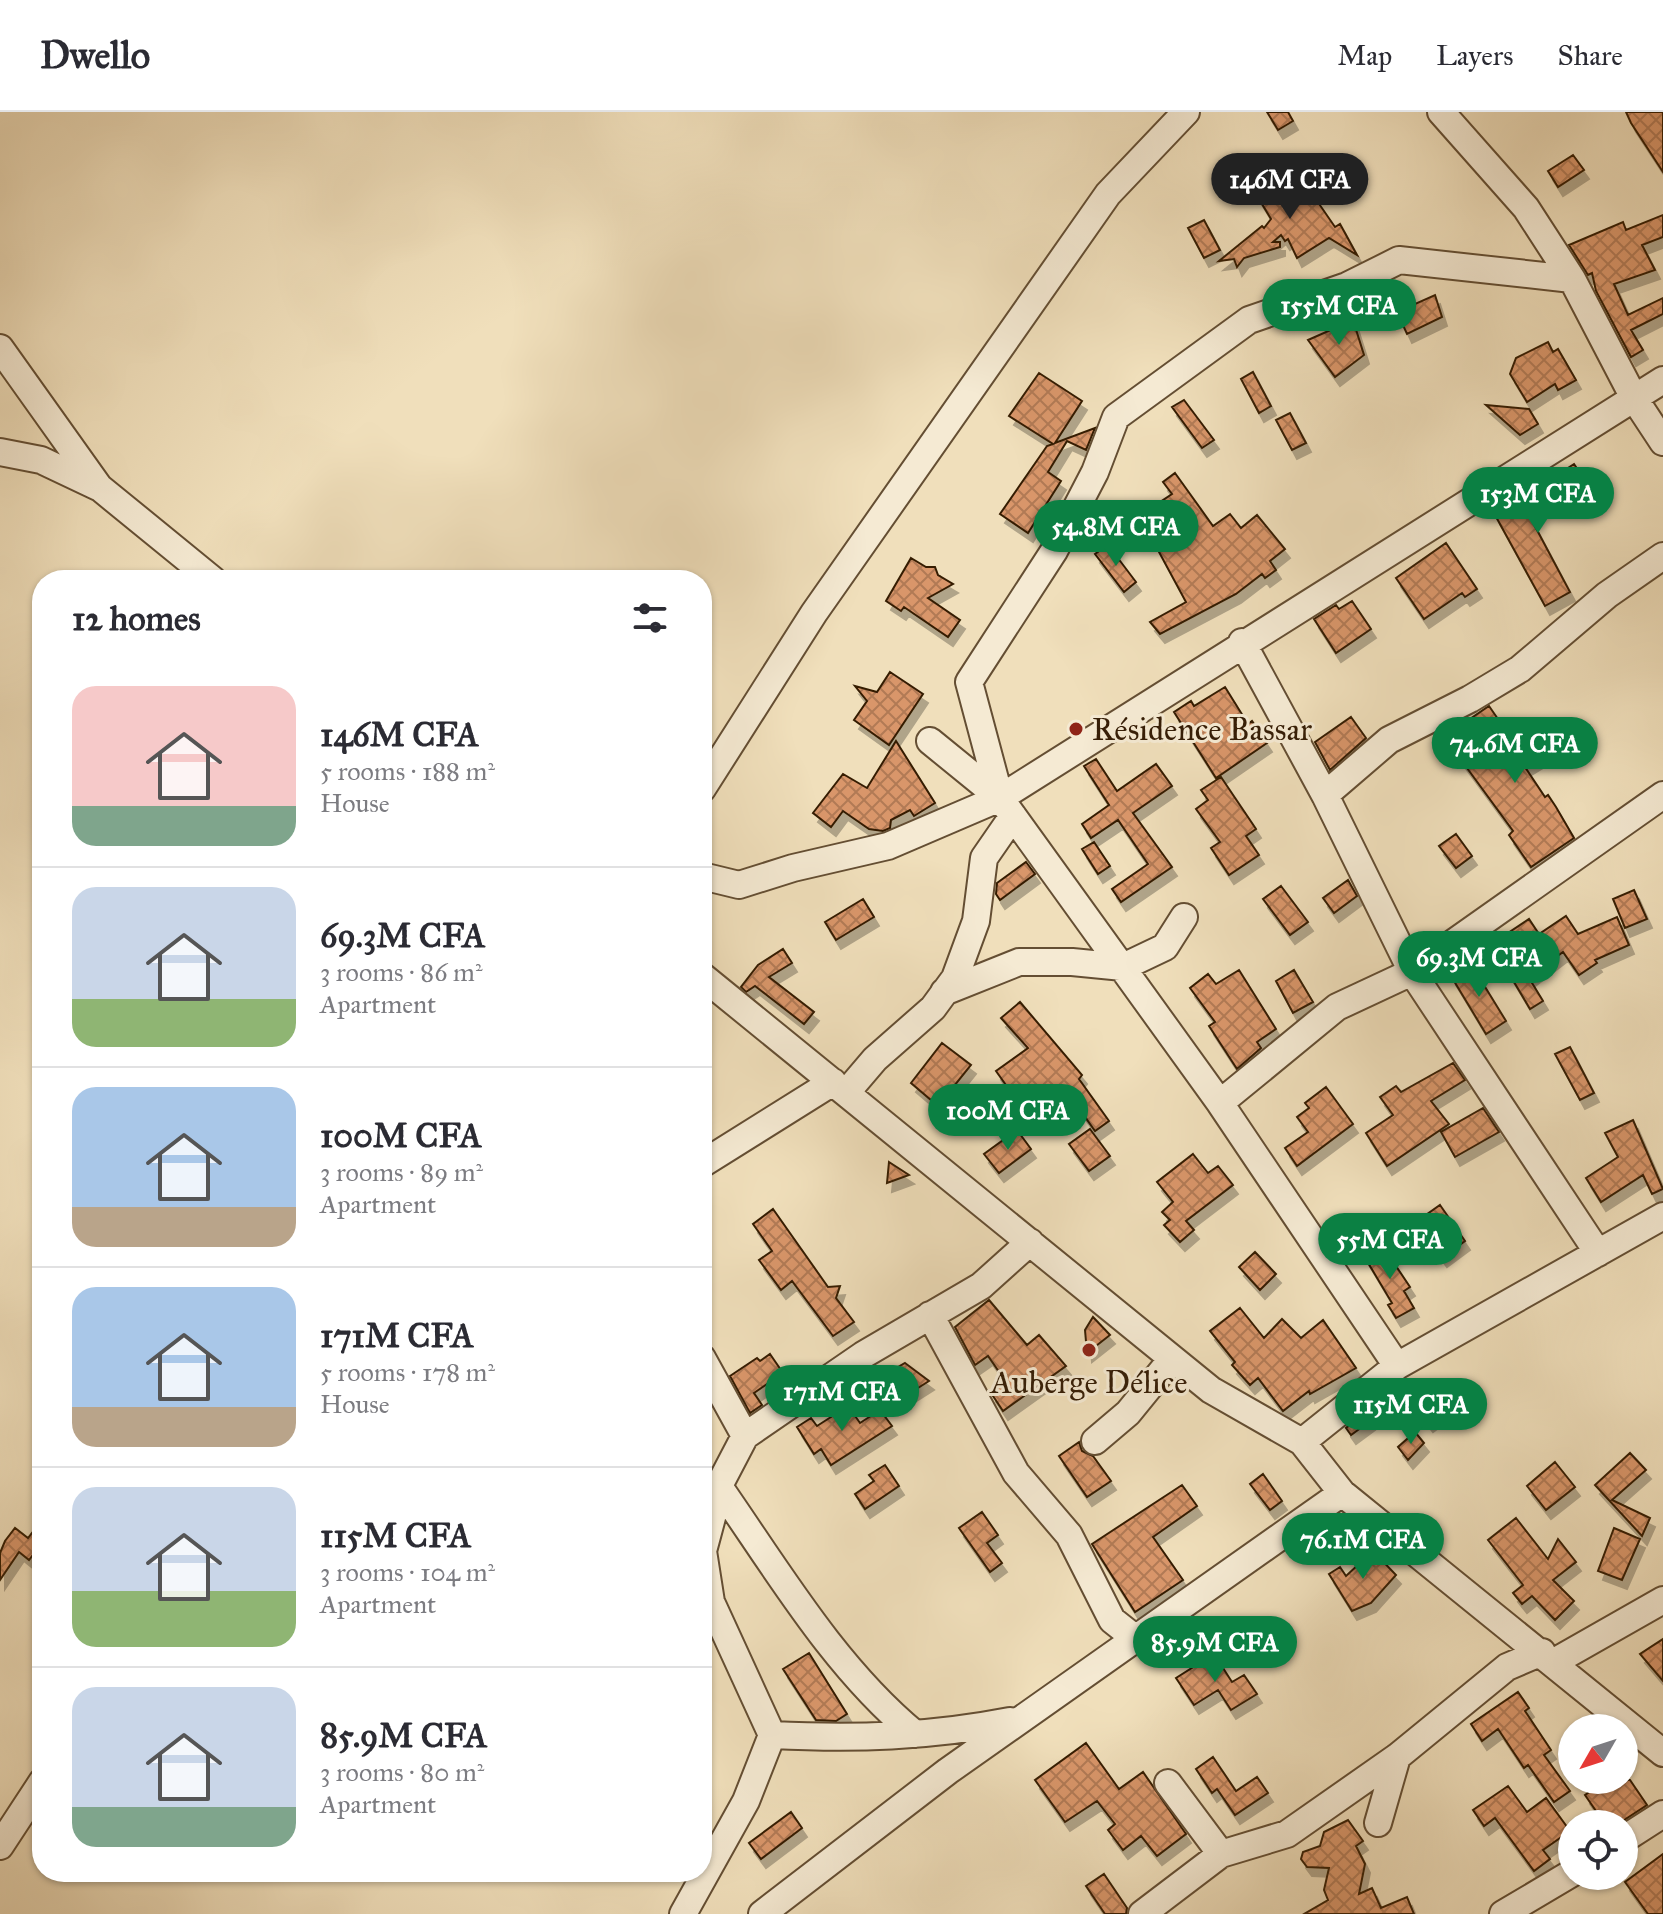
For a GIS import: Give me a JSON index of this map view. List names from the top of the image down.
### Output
{
  "places": ["Résidence Bassar", "Auberge Délice"],
  "north": "bottom left",
  "page": {
    "header": "Dwello",
    "nav": ["Map", "Layers", "Share"],
    "price": [
      "146M CFA",
      "155M CFA",
      "153M CFA",
      "54.8M CFA",
      "74.6M CFA",
      "69.3M CFA",
      "100M CFA",
      "55M CFA",
      "171M CFA",
      "115M CFA",
      "76.1M CFA",
      "85.9M CFA"
    ],
    "heading": "12 homes",
    "list": [
      {
        "name": "146M CFA",
        "note": "5 rooms · 188 m² · House"
      },
      {
        "name": "69.3M CFA",
        "note": "3 rooms · 86 m² · Apartment"
      },
      {
        "name": "100M CFA",
        "note": "3 rooms · 89 m² · Apartment"
      },
      {
        "name": "171M CFA",
        "note": "5 rooms · 178 m² · House"
      },
      {
        "name": "115M CFA",
        "note": "3 rooms · 104 m² · Apartment"
      },
      {
        "name": "85.9M CFA",
        "note": "3 rooms · 80 m² · Apartment"
      }
    ]
  }
}
